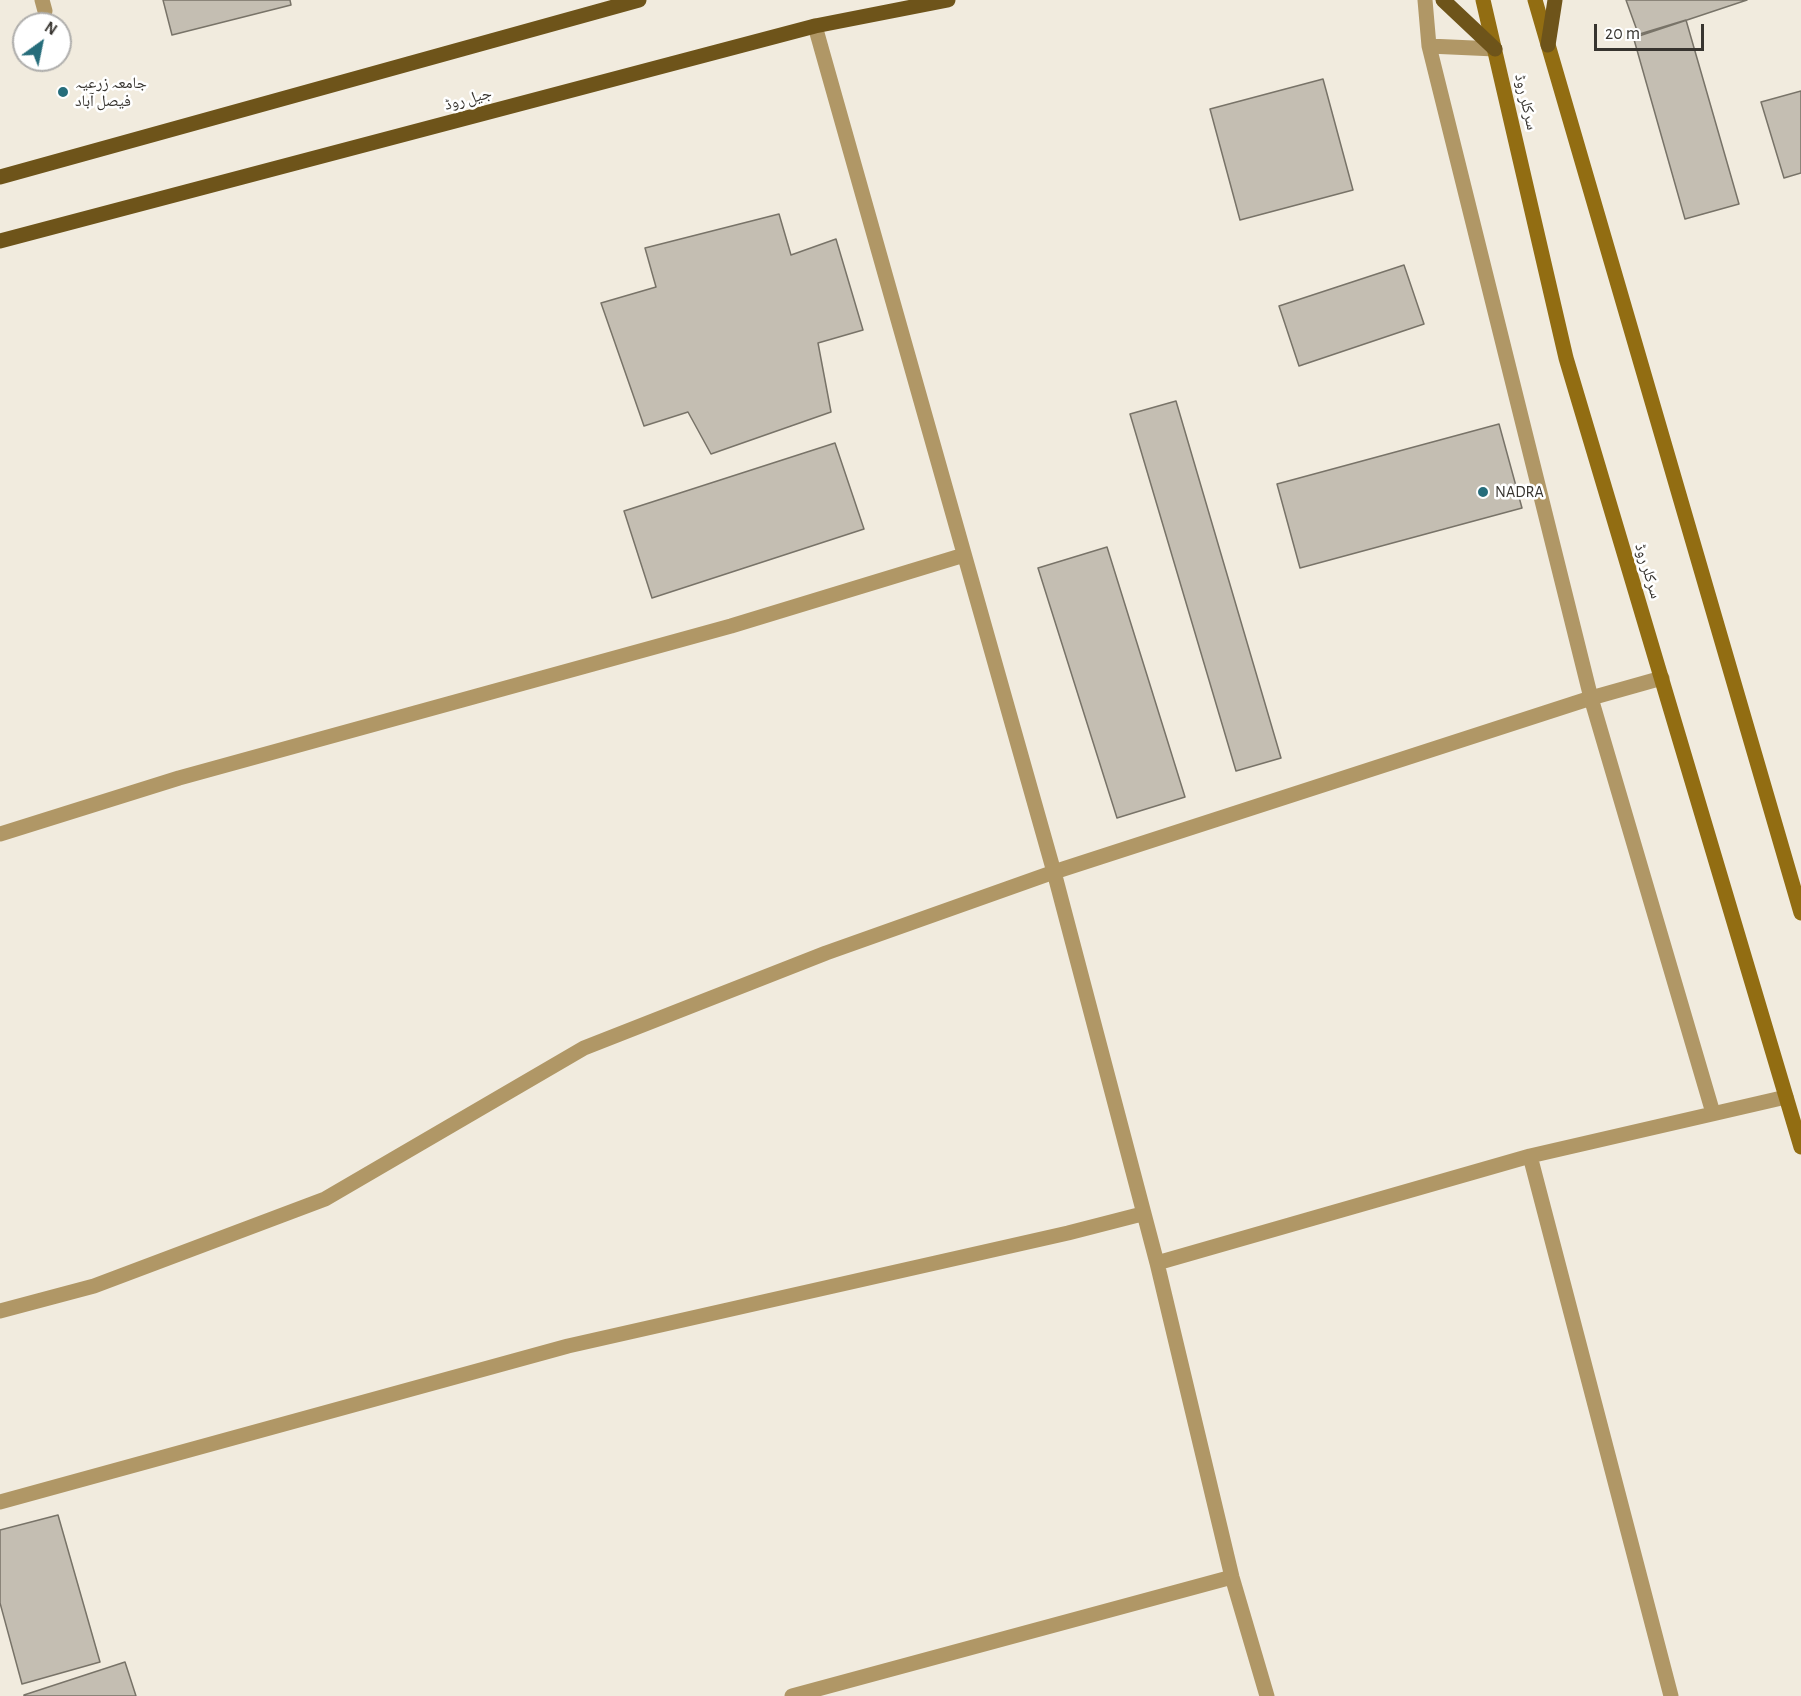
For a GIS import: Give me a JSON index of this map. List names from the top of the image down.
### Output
{
  "streets": {
    "main road": ["جیل روڈ", "سرکلر روڈ"]
  },
  "places": ["جامعہ زرعیہ فیصل آباد", "NADRA"],
  "scale_bar": "20 m",
  "north": "top right"
}
